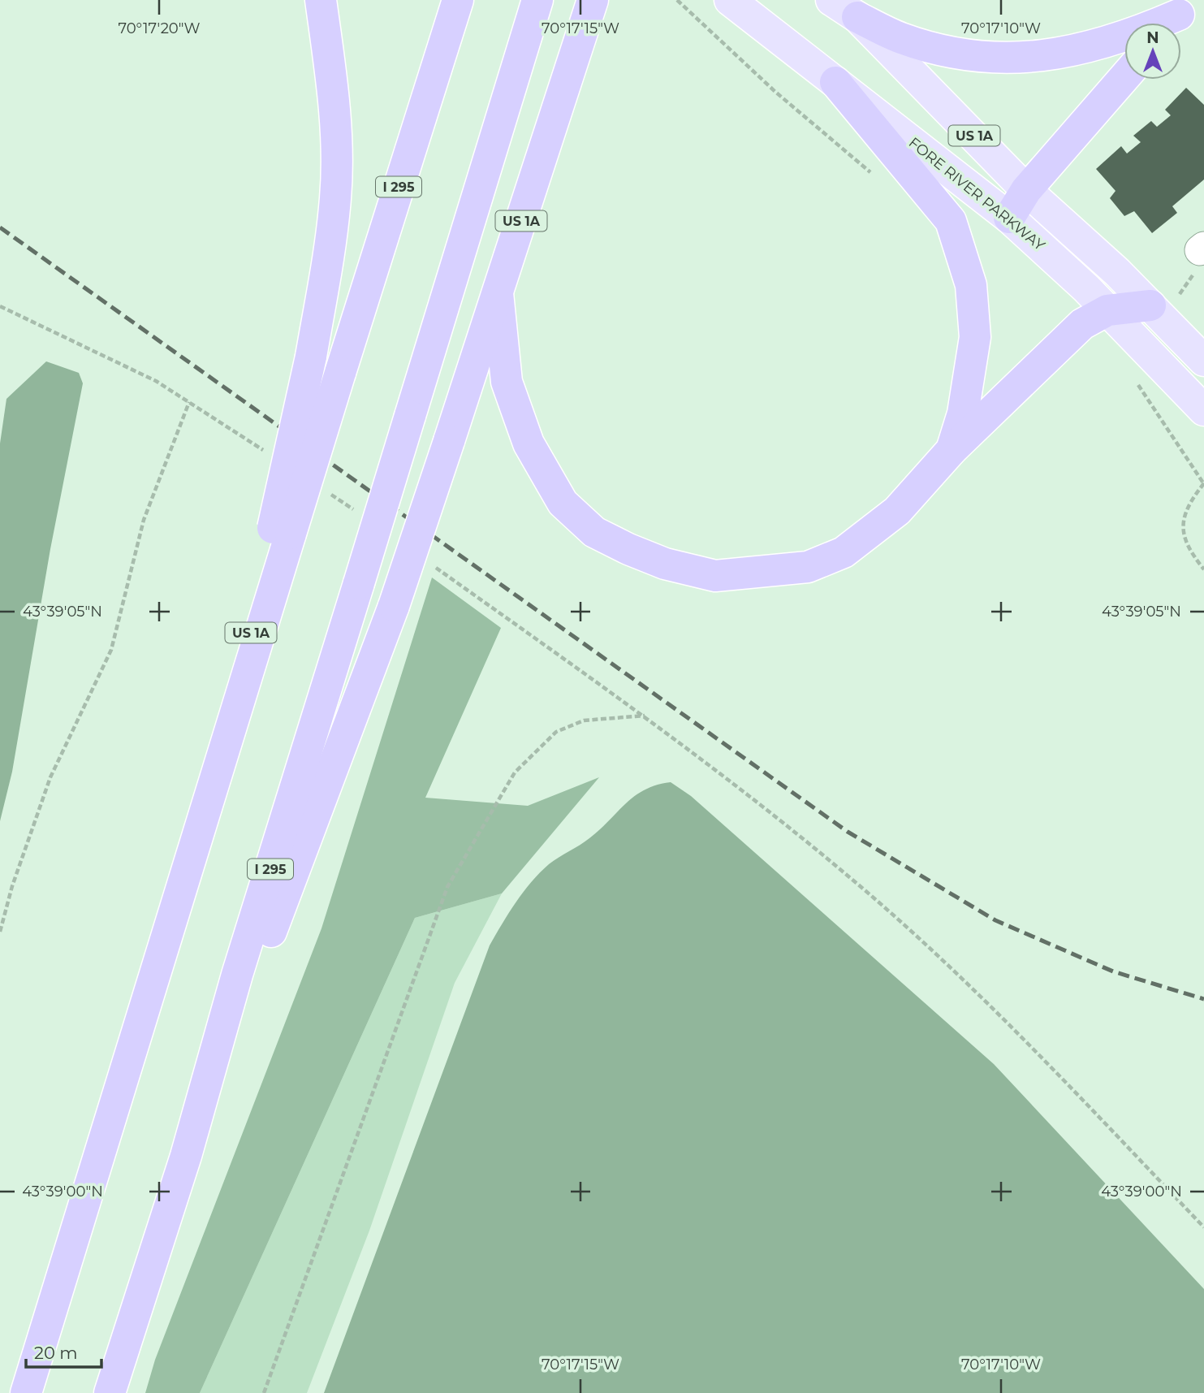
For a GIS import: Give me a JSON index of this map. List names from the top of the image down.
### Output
{
  "streets": {
    "highway": ["US 1A", "I 295"],
    "main road": ["FORE RIVER PARKWAY"]
  },
  "crossings": [
    ["US 1A", "I 295"]
  ],
  "scale_bar": "20 m",
  "north": "top",
  "coordinates": [
    "70°17'20\"W",
    "70°17'15\"W",
    "70°17'10\"W",
    "43°39'05\"N",
    "43°39'00\"N"
  ]
}
